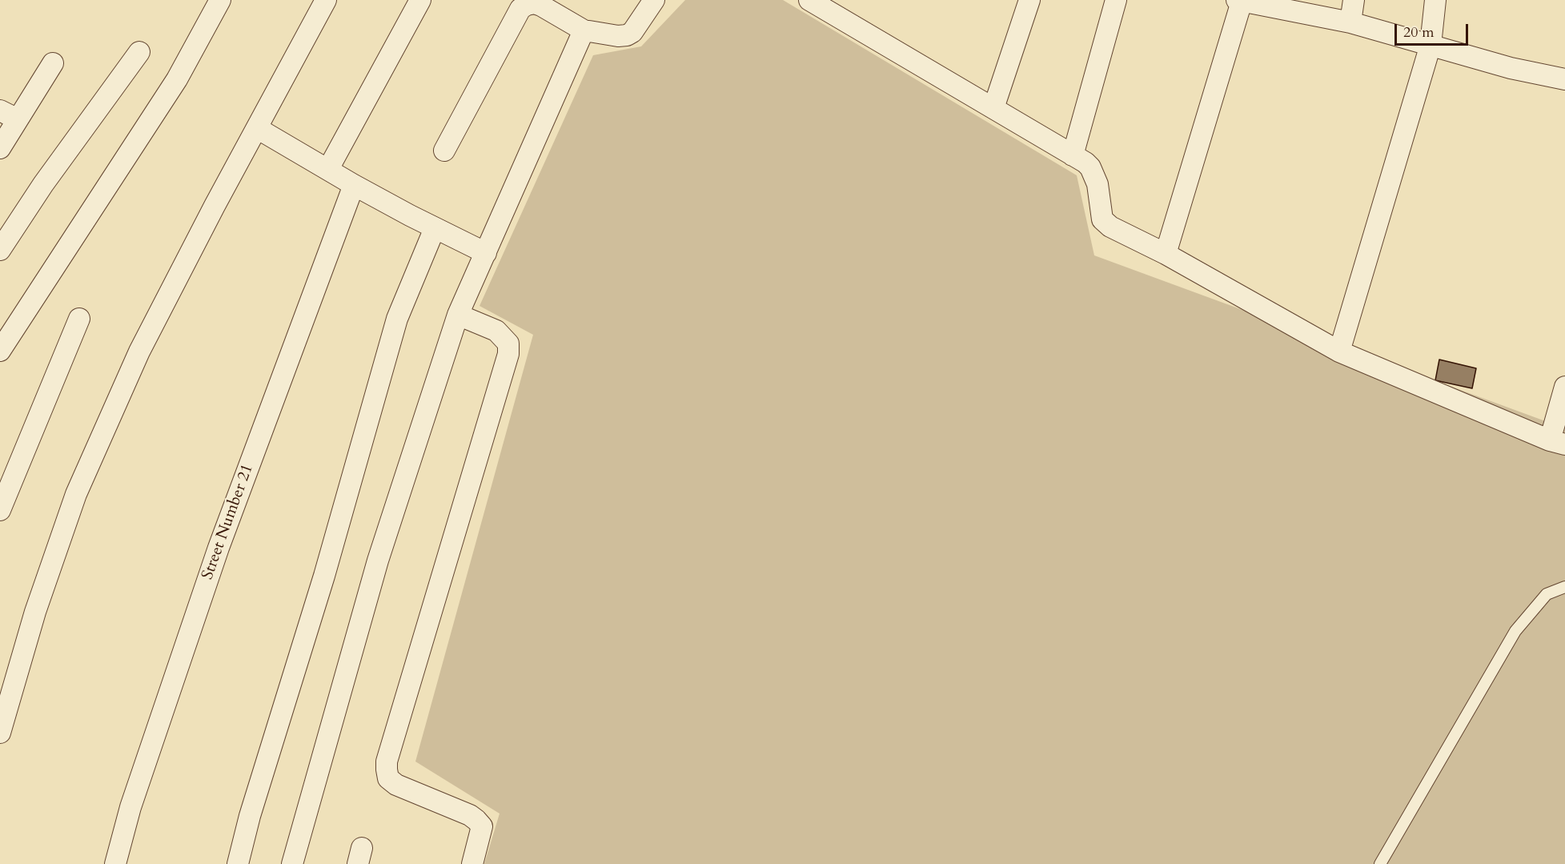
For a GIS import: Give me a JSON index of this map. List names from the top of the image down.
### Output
{
  "streets": {
    "street": ["Street Number 21"]
  },
  "scale_bar": "20 m"
}
